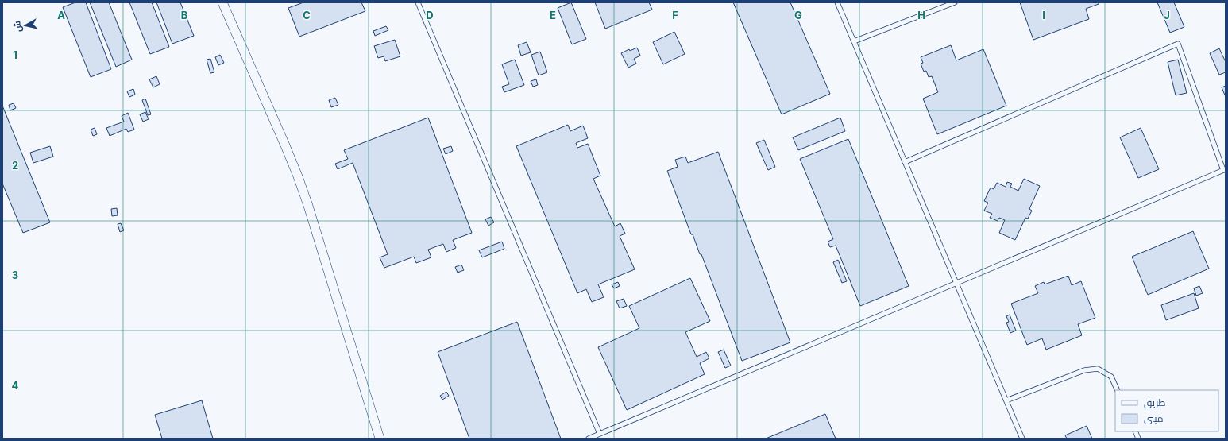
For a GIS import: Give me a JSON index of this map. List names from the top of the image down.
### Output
{
  "legend": ["طريق", "مبنى"],
  "north": "left",
  "grid": {
    "columns": [
      "A",
      "B",
      "C",
      "D",
      "E",
      "F",
      "G",
      "H",
      "I",
      "J"
    ],
    "rows": [
      "1",
      "2",
      "3",
      "4"
    ]
  }
}
